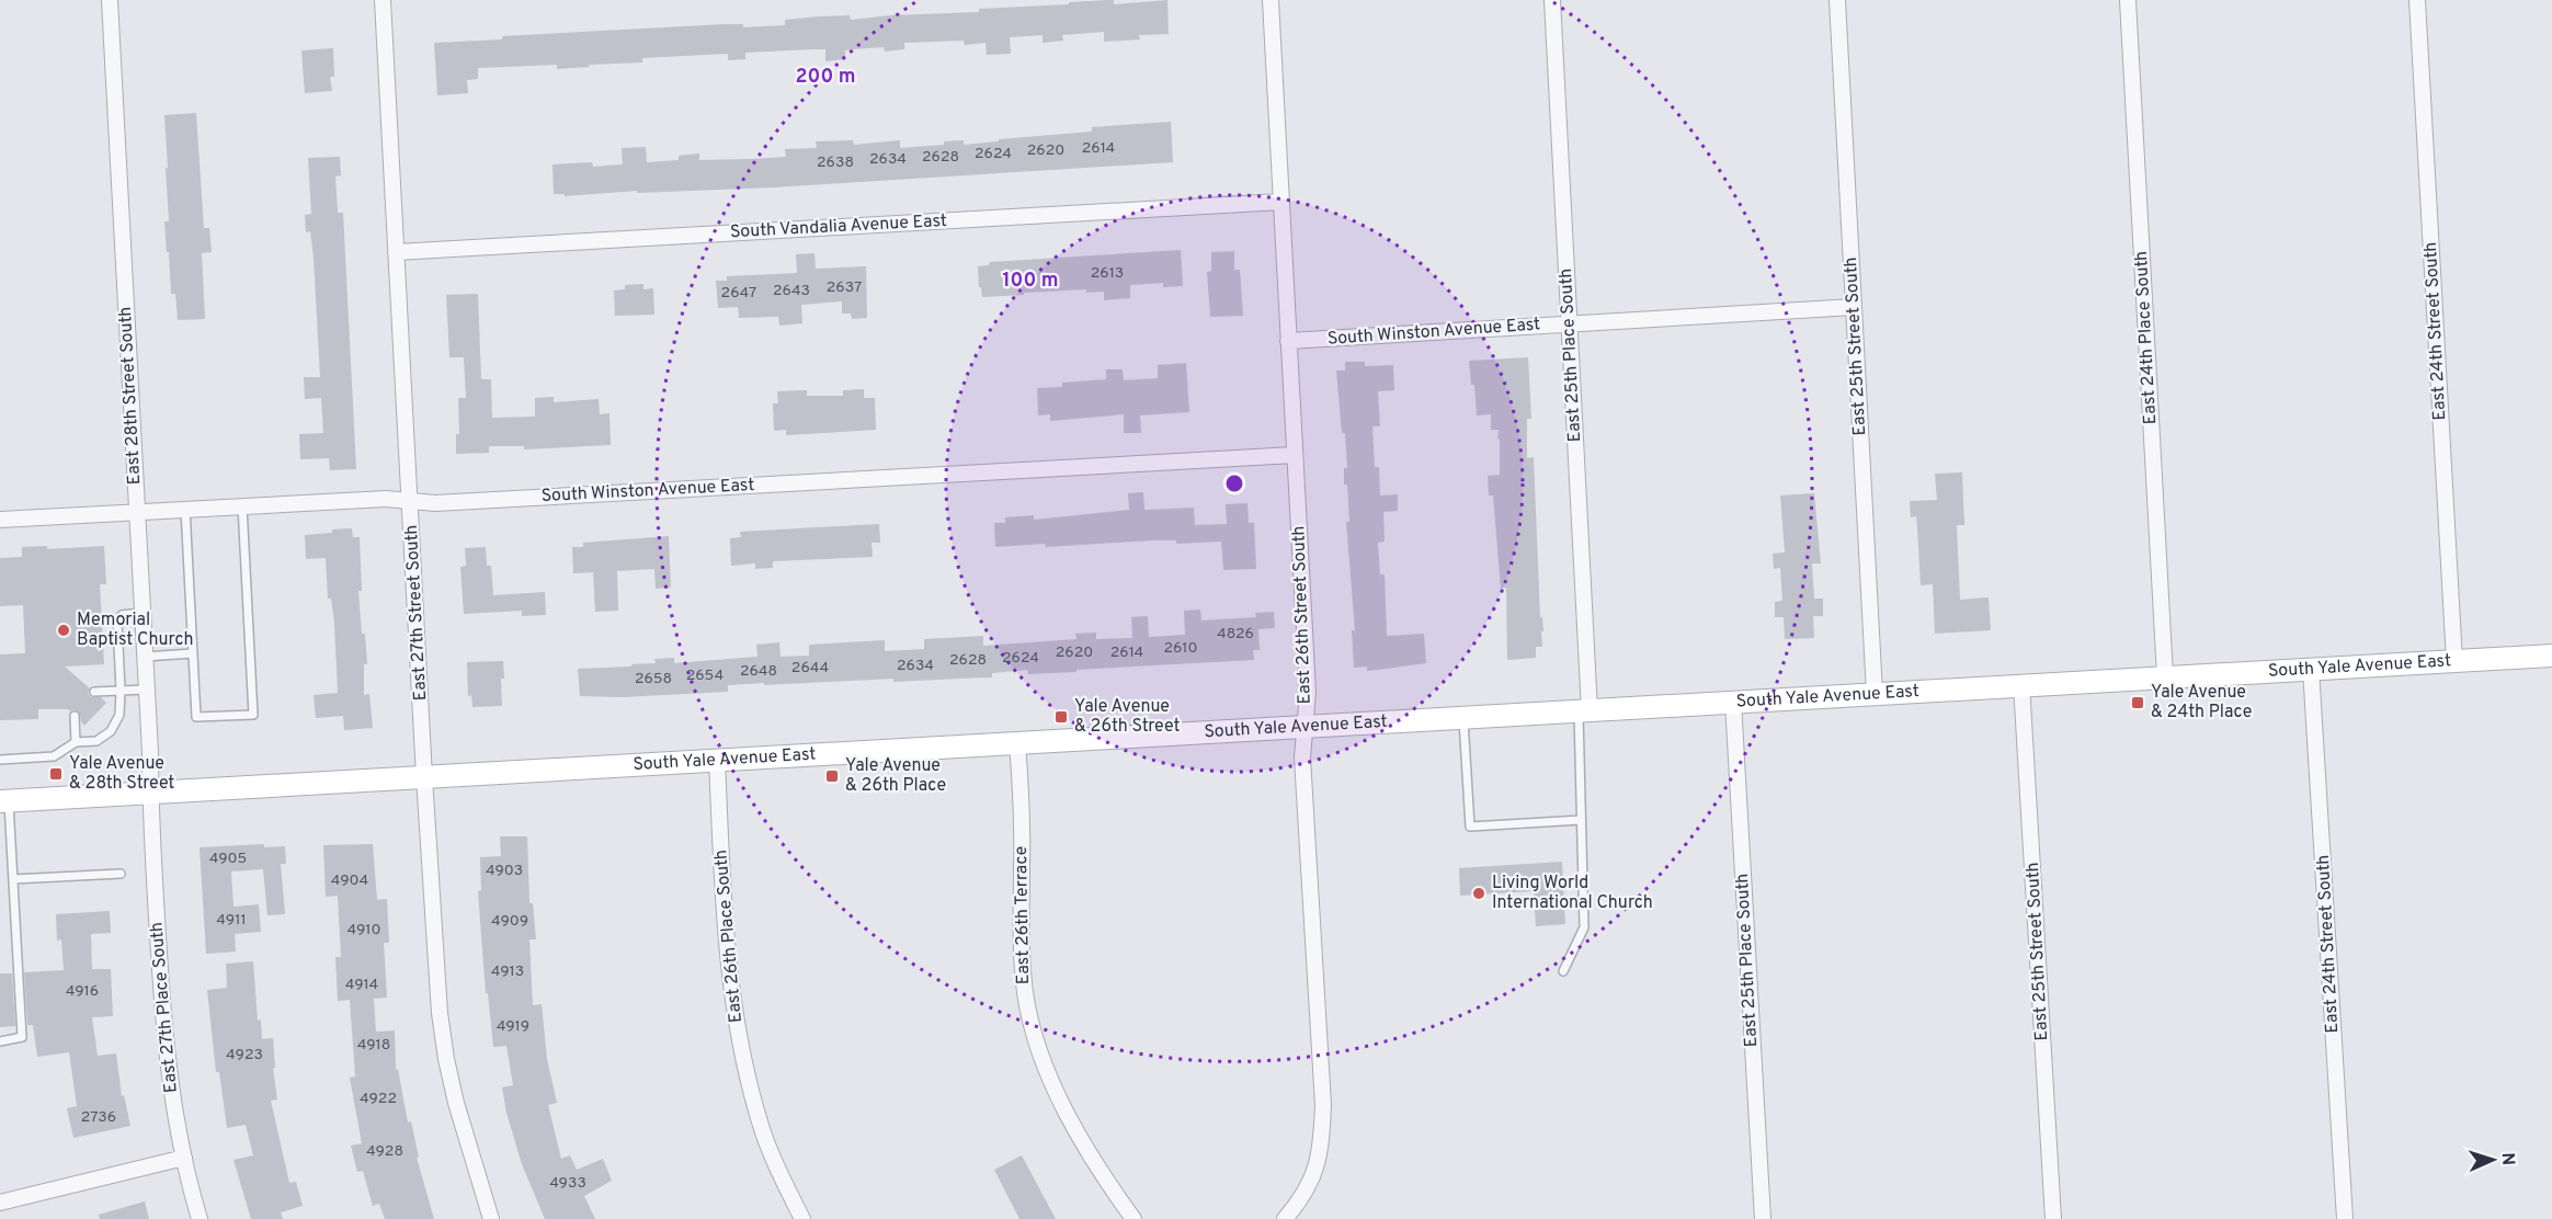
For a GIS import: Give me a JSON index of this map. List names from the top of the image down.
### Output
{
  "streets": {
    "main road": ["South Yale Avenue East"],
    "street": [
      "South Vandalia Avenue East",
      "East 24th Street South",
      "South Winston Avenue East",
      "East 24th Place South",
      "East 25th Street South",
      "East 25th Place South",
      "East 28th Street South",
      "East 27th Street South",
      "East 26th Street South",
      "East 26th Terrace",
      "East 26th Place South",
      "East 27th Place South"
    ]
  },
  "crossings": [
    ["South Vandalia Avenue East", "East 27th Street South"],
    ["South Vandalia Avenue East", "East 26th Street South"],
    ["East 24th Street South", "South Yale Avenue East"],
    ["South Winston Avenue East", "East 25th Street South"],
    ["South Winston Avenue East", "East 25th Place South"],
    ["South Winston Avenue East", "East 28th Street South"],
    ["South Winston Avenue East", "East 27th Street South"],
    ["South Winston Avenue East", "East 26th Street South"],
    ["East 24th Place South", "South Yale Avenue East"],
    ["East 25th Street South", "South Yale Avenue East"],
    ["East 25th Place South", "South Yale Avenue East"],
    ["East 28th Street South", "South Yale Avenue East"],
    ["East 28th Street South", "East 27th Place South"],
    ["East 27th Street South", "South Yale Avenue East"],
    ["East 26th Street South", "South Yale Avenue East"],
    ["South Yale Avenue East", "East 26th Terrace"],
    ["South Yale Avenue East", "East 26th Place South"],
    ["South Yale Avenue East", "East 27th Place South"]
  ],
  "places": {
    "other": ["Memorial Baptist Church", "Living World International Church"],
    "transit": [
      "Yale Avenue & 24th Place",
      "Yale Avenue & 26th Street",
      "Yale Avenue & 28th Street",
      "Yale Avenue & 26th Place"
    ]
  },
  "house_numbers": [
    "2614",
    "2620",
    "2624",
    "2628",
    "2634",
    "2638",
    "2613",
    "2637",
    "2643",
    "2647",
    "4826",
    "2610",
    "2620",
    "2614",
    "2624",
    "2628",
    "2634",
    "2644",
    "2648",
    "2654",
    "2658",
    "4905",
    "4903",
    "4904",
    "4911",
    "4909",
    "4910",
    "4913",
    "4914",
    "4916",
    "4919",
    "4918",
    "4923",
    "4922",
    "2736",
    "4928",
    "4933"
  ],
  "north": "right",
  "rings": ["200 m", "100 m"]
}
